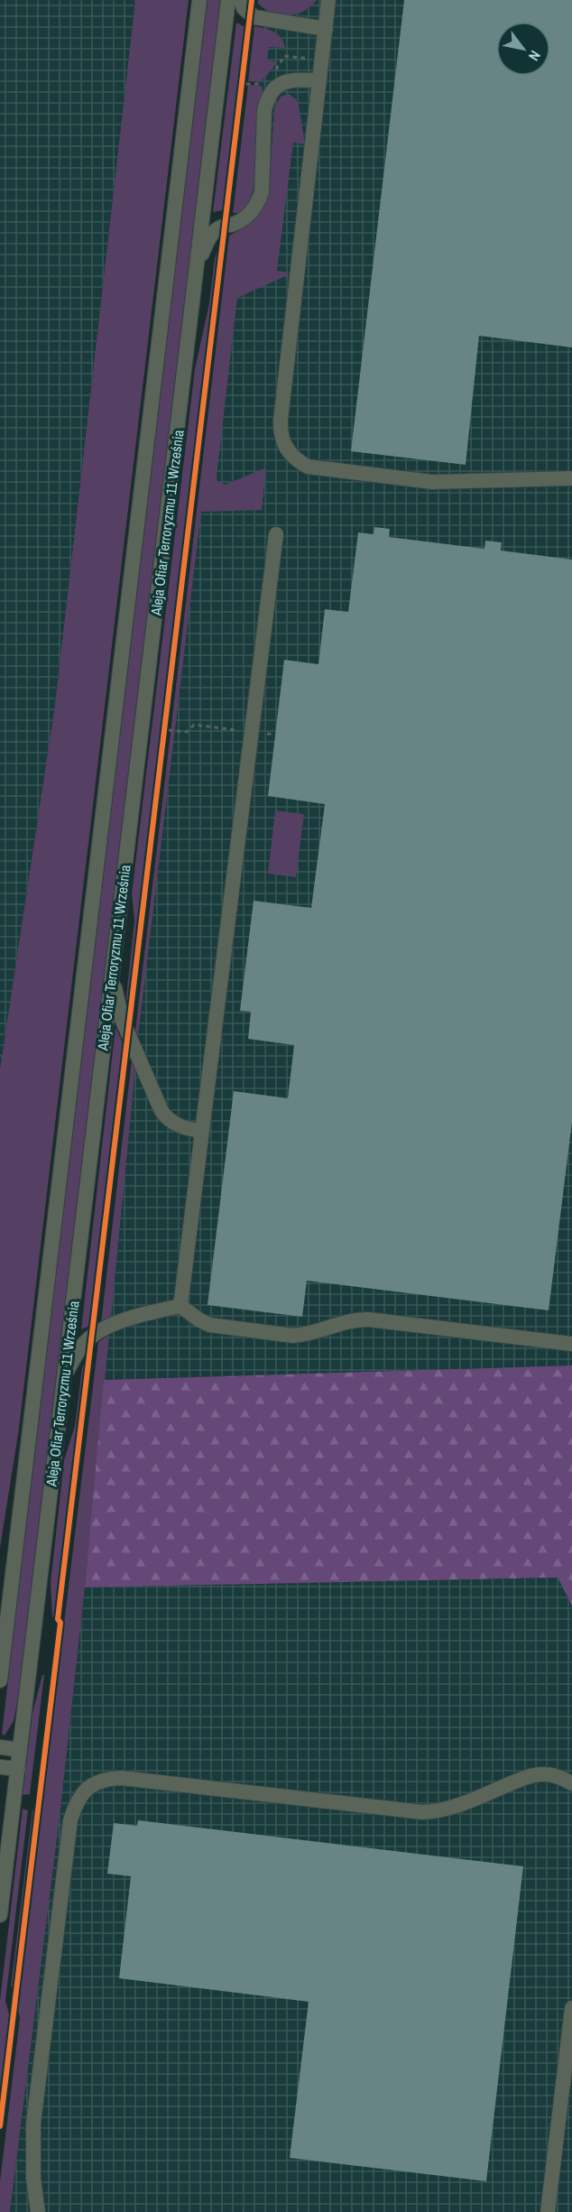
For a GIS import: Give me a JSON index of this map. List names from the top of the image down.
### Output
{
  "streets": {
    "street": ["Aleja Ofiar Terroryzmu 11 Września"]
  },
  "north": "bottom right"
}
